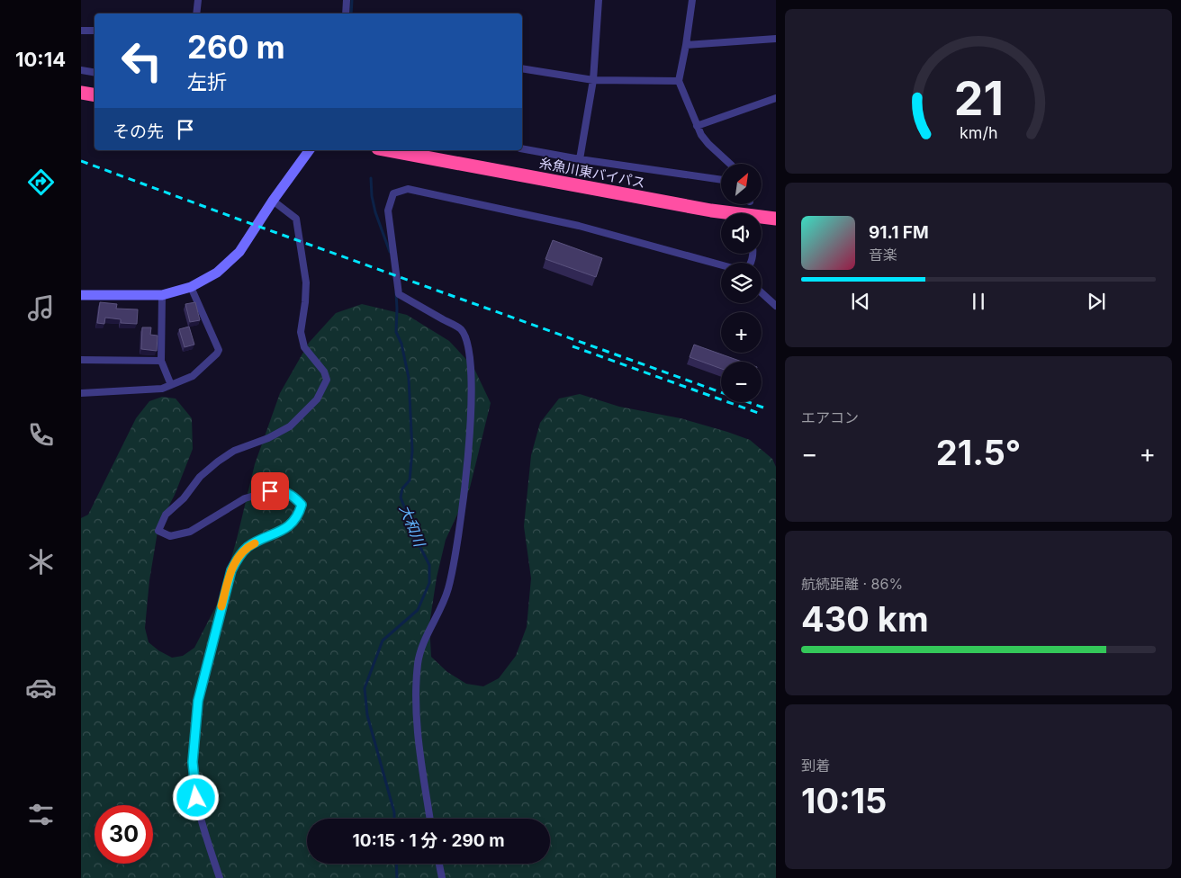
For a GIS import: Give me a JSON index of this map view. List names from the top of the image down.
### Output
{
  "streets": {
    "highway": ["糸魚川東バイパス"]
  },
  "water": ["大和川"],
  "north": "top right",
  "page": {
    "tabs": "10:14",
    "turn": ["260 m", "左折"],
    "then": "その先",
    "map_buttons": ["+", "−"],
    "song": ["91.1 FM", "音楽"],
    "tile": [
      "エアコン",
      ["航続距離 · 86%", "430 km"],
      ["到着", "10:15"]
    ],
    "heat": ["−", "21.5°", "+"],
    "limit": "30",
    "trip": "10:15 · 1 分 · 290 m",
    "gauge": ["21", "km/h"]
  }
}
